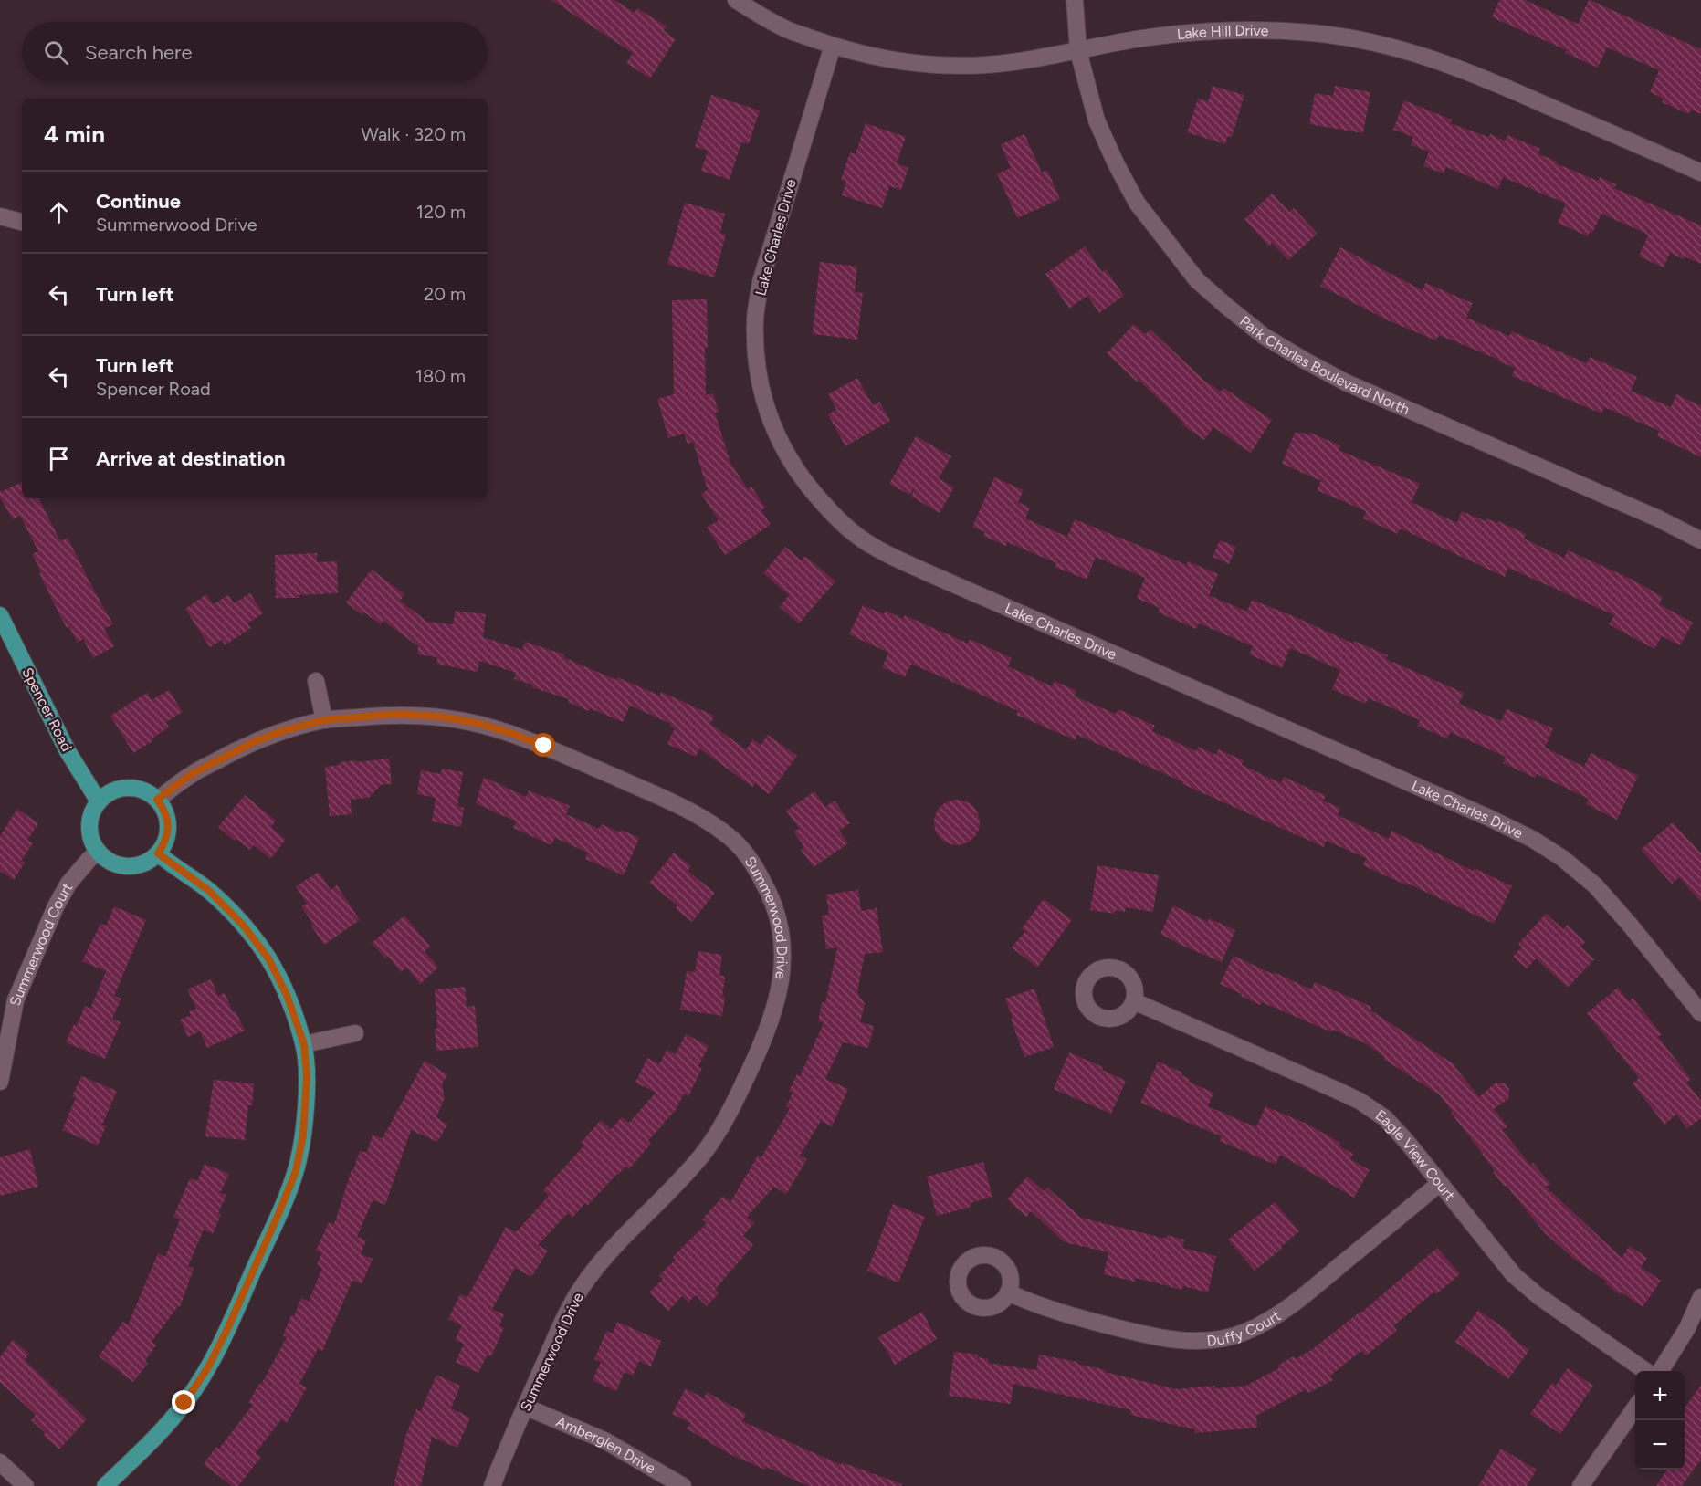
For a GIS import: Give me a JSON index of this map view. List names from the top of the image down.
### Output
{
  "streets": {
    "main road": ["Spencer Road"],
    "street": [
      "Lake Hill Drive",
      "Lake Charles Drive",
      "Park Charles Boulevard North",
      "Summerwood Drive",
      "Summerwood Court",
      "Eagle View Court",
      "Duffy Court",
      "Amberglen Drive"
    ]
  },
  "crossings": [
    ["Lake Hill Drive", "Lake Charles Drive"],
    ["Lake Hill Drive", "Park Charles Boulevard North"],
    ["Spencer Road", "Summerwood Drive"],
    ["Spencer Road", "Summerwood Court"],
    ["Summerwood Drive", "Summerwood Court"],
    ["Summerwood Drive", "Amberglen Drive"],
    ["Eagle View Court", "Duffy Court"]
  ],
  "page": {
    "search": "Search here",
    "heading": ["4 min", "Walk · 320 m"],
    "list": [
      ["Continue", "Summerwood Drive", "120 m"],
      ["Turn left", "20 m"],
      ["Turn left", "Spencer Road", "180 m"],
      "Arrive at destination"
    ],
    "map_buttons": ["+", "−"]
  }
}
